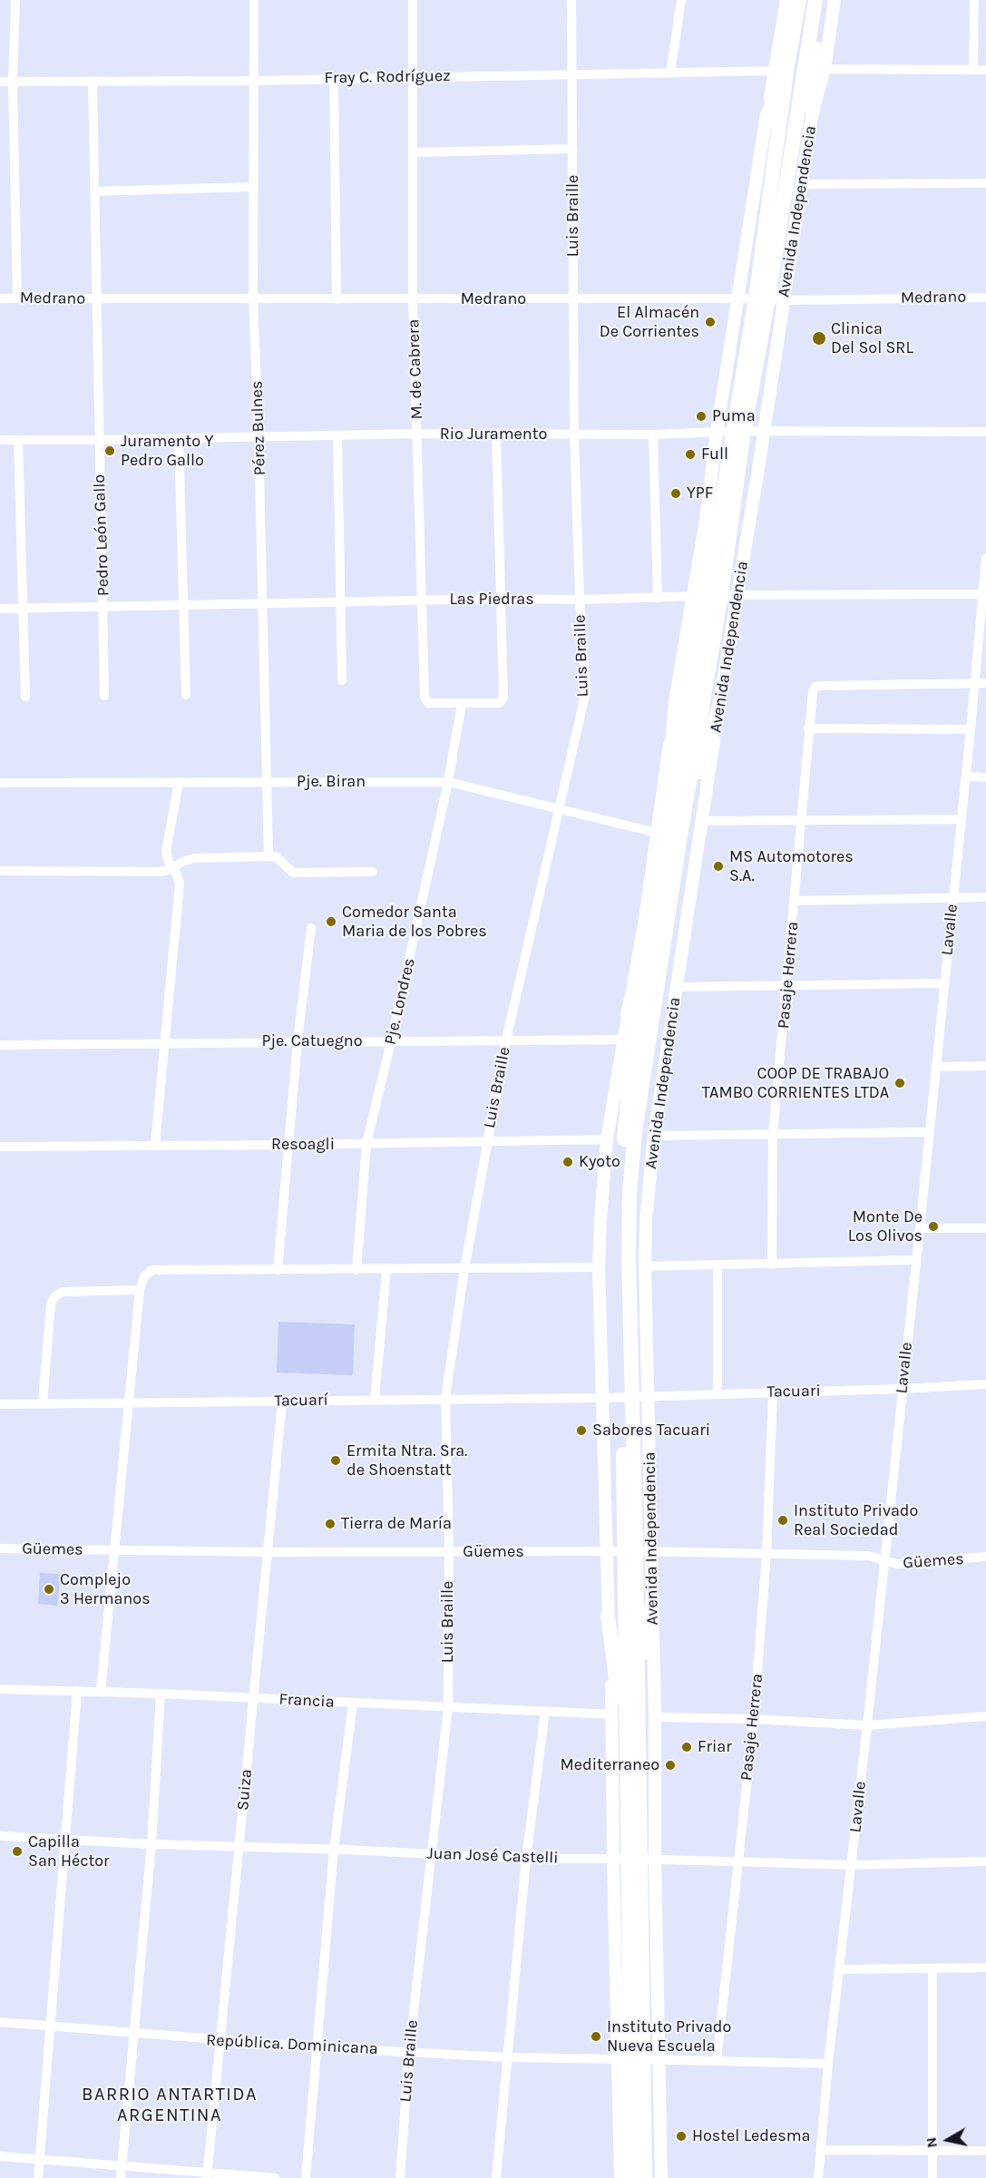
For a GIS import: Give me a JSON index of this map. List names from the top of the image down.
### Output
{
  "streets": {
    "highway": ["Avenida Independencia"],
    "street": [
      "Fray C. Rodríguez",
      "Luis Braille",
      "Medrano",
      "M. de Cabrera",
      "Pérez Bulnes",
      "Rio Juramento",
      "Pedro León Gallo",
      "Las Piedras",
      "Pje. Biran",
      "Lavalle",
      "Pasaje Herrera",
      "Pje. Londres",
      "Pje. Catuegno",
      "Resoagli",
      "Tacuari",
      "Tacuarí",
      "Güemes",
      "Francia",
      "Suiza",
      "Juan José Castelli",
      "República. Dominicana"
    ]
  },
  "crossings": [
    ["Fray C. Rodríguez", "Avenida Independencia"],
    ["Fray C. Rodríguez", "Luis Braille"],
    ["Fray C. Rodríguez", "M. de Cabrera"],
    ["Fray C. Rodríguez", "Pérez Bulnes"],
    ["Fray C. Rodríguez", "Pedro León Gallo"],
    ["Avenida Independencia", "Medrano"],
    ["Avenida Independencia", "Rio Juramento"],
    ["Avenida Independencia", "Las Piedras"],
    ["Avenida Independencia", "Pje. Biran"],
    ["Avenida Independencia", "Pje. Catuegno"],
    ["Avenida Independencia", "Resoagli"],
    ["Avenida Independencia", "Tacuari"],
    ["Avenida Independencia", "Tacuarí"],
    ["Avenida Independencia", "Güemes"],
    ["Avenida Independencia", "Francia"],
    ["Avenida Independencia", "Juan José Castelli"],
    ["Avenida Independencia", "República. Dominicana"],
    ["Luis Braille", "Medrano"],
    ["Luis Braille", "Rio Juramento"],
    ["Luis Braille", "Las Piedras"],
    ["Luis Braille", "Pje. Biran"],
    ["Luis Braille", "Pje. Catuegno"],
    ["Luis Braille", "Resoagli"],
    ["Luis Braille", "Tacuarí"],
    ["Luis Braille", "Güemes"],
    ["Luis Braille", "Francia"],
    ["Luis Braille", "Juan José Castelli"],
    ["Luis Braille", "República. Dominicana"],
    ["Medrano", "M. de Cabrera"],
    ["Medrano", "Pérez Bulnes"],
    ["Medrano", "Pedro León Gallo"],
    ["M. de Cabrera", "Rio Juramento"],
    ["M. de Cabrera", "Las Piedras"],
    ["M. de Cabrera", "Pje. Londres"],
    ["Pérez Bulnes", "Rio Juramento"],
    ["Pérez Bulnes", "Las Piedras"],
    ["Pérez Bulnes", "Pje. Biran"],
    ["Rio Juramento", "Pedro León Gallo"],
    ["Pedro León Gallo", "Las Piedras"],
    ["Las Piedras", "Lavalle"],
    ["Pje. Biran", "Pje. Londres"],
    ["Lavalle", "Pasaje Herrera"],
    ["Lavalle", "Tacuari"],
    ["Lavalle", "Güemes"],
    ["Lavalle", "Juan José Castelli"],
    ["Lavalle", "República. Dominicana"],
    ["Pasaje Herrera", "Tacuari"],
    ["Pasaje Herrera", "Güemes"],
    ["Pasaje Herrera", "Juan José Castelli"],
    ["Pasaje Herrera", "República. Dominicana"],
    ["Pje. Londres", "Pje. Catuegno"],
    ["Pje. Londres", "Resoagli"],
    ["Tacuari", "Tacuarí"],
    ["Tacuarí", "Suiza"],
    ["Güemes", "Suiza"],
    ["Francia", "Suiza"],
    ["Suiza", "Juan José Castelli"],
    ["Suiza", "República. Dominicana"]
  ],
  "districts": ["BARRIO ANTARTIDA ARGENTINA"],
  "places": [
    "El Almacén De Corrientes",
    "Clinica Del Sol SRL",
    "Puma",
    "Juramento Y Pedro Gallo",
    "Full",
    "YPF",
    "MS Automotores S.A.",
    "Comedor Santa Maria de los Pobres",
    "COOP DE TRABAJO TAMBO CORRIENTES LTDA",
    "Kyoto",
    "Monte De Los Olivos",
    "Sabores Tacuari",
    "Ermita Ntra. Sra. de Shoenstatt",
    "Instituto Privado Real Sociedad",
    "Tierra de María",
    "Complejo 3 Hermanos",
    "Friar",
    "Mediterraneo",
    "Capilla San Héctor",
    "Instituto Privado Nueva Escuela",
    "Hostel Ledesma"
  ],
  "north": "left"
}
